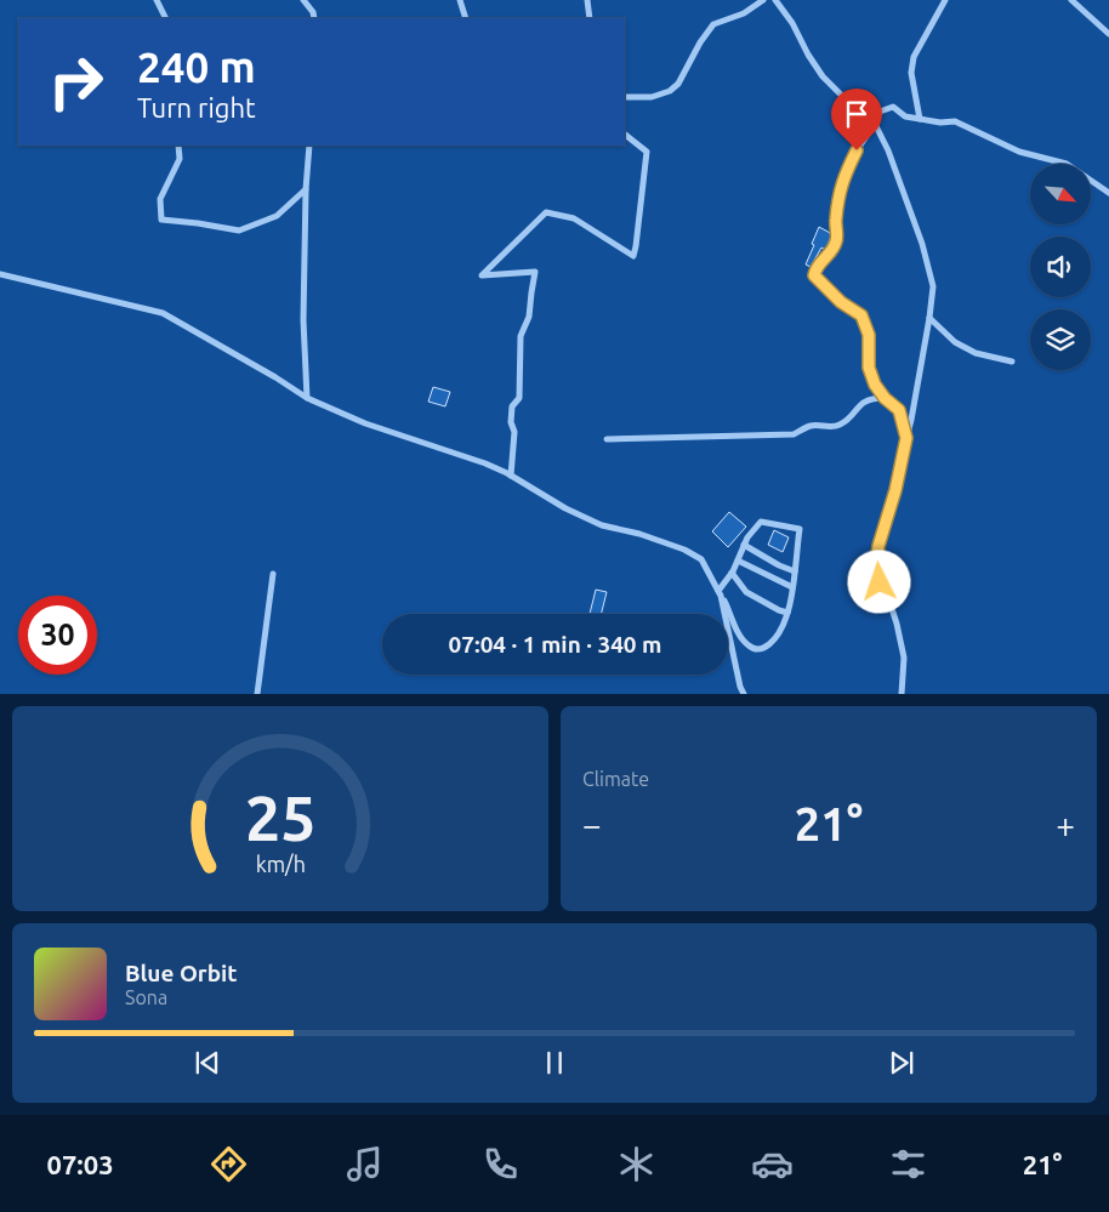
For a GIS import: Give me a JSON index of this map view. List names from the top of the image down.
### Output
{
  "north": "bottom right",
  "page": {
    "turn": ["240 m", "Turn right"],
    "limit": "30",
    "trip": "07:04 · 1 min · 340 m",
    "tile": "Climate",
    "heat": ["−", "21°", "+"],
    "song": ["Blue Orbit", "Sona"],
    "tabs": ["07:03", "21°"],
    "gauge": ["25", "km/h"]
  }
}
